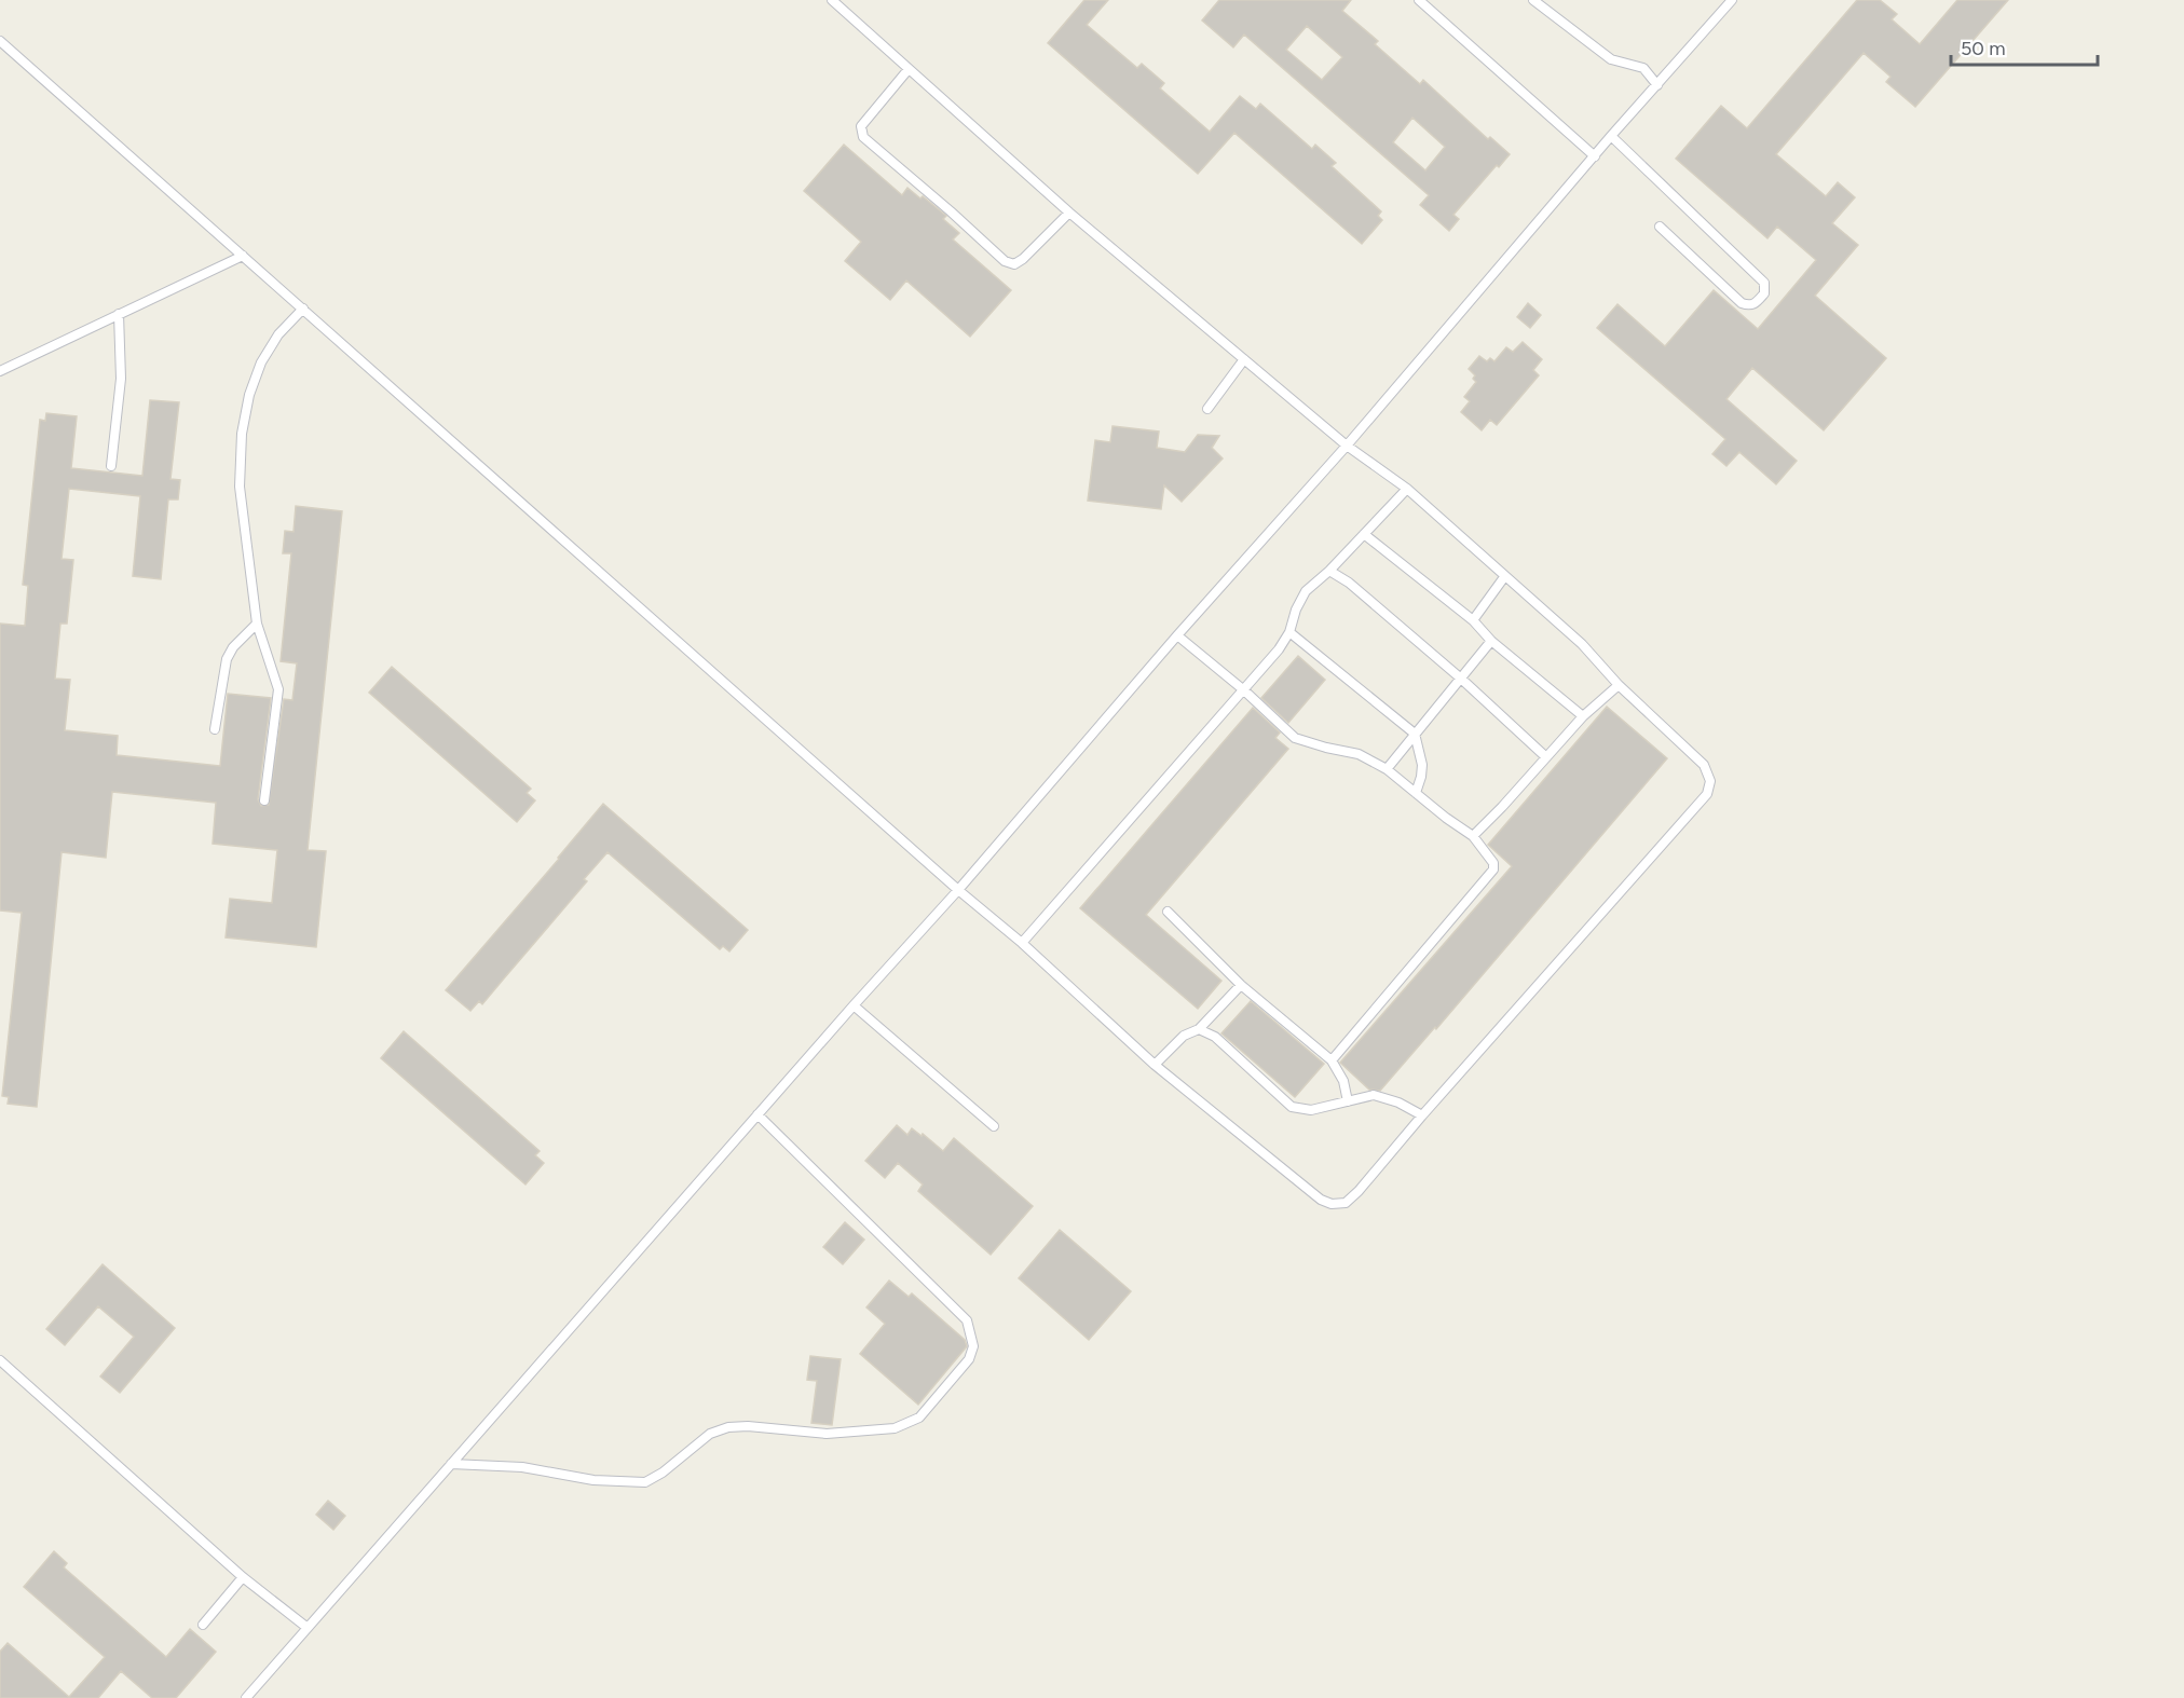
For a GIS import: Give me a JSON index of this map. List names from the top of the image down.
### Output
{
  "scale_bar": "50 m"
}
